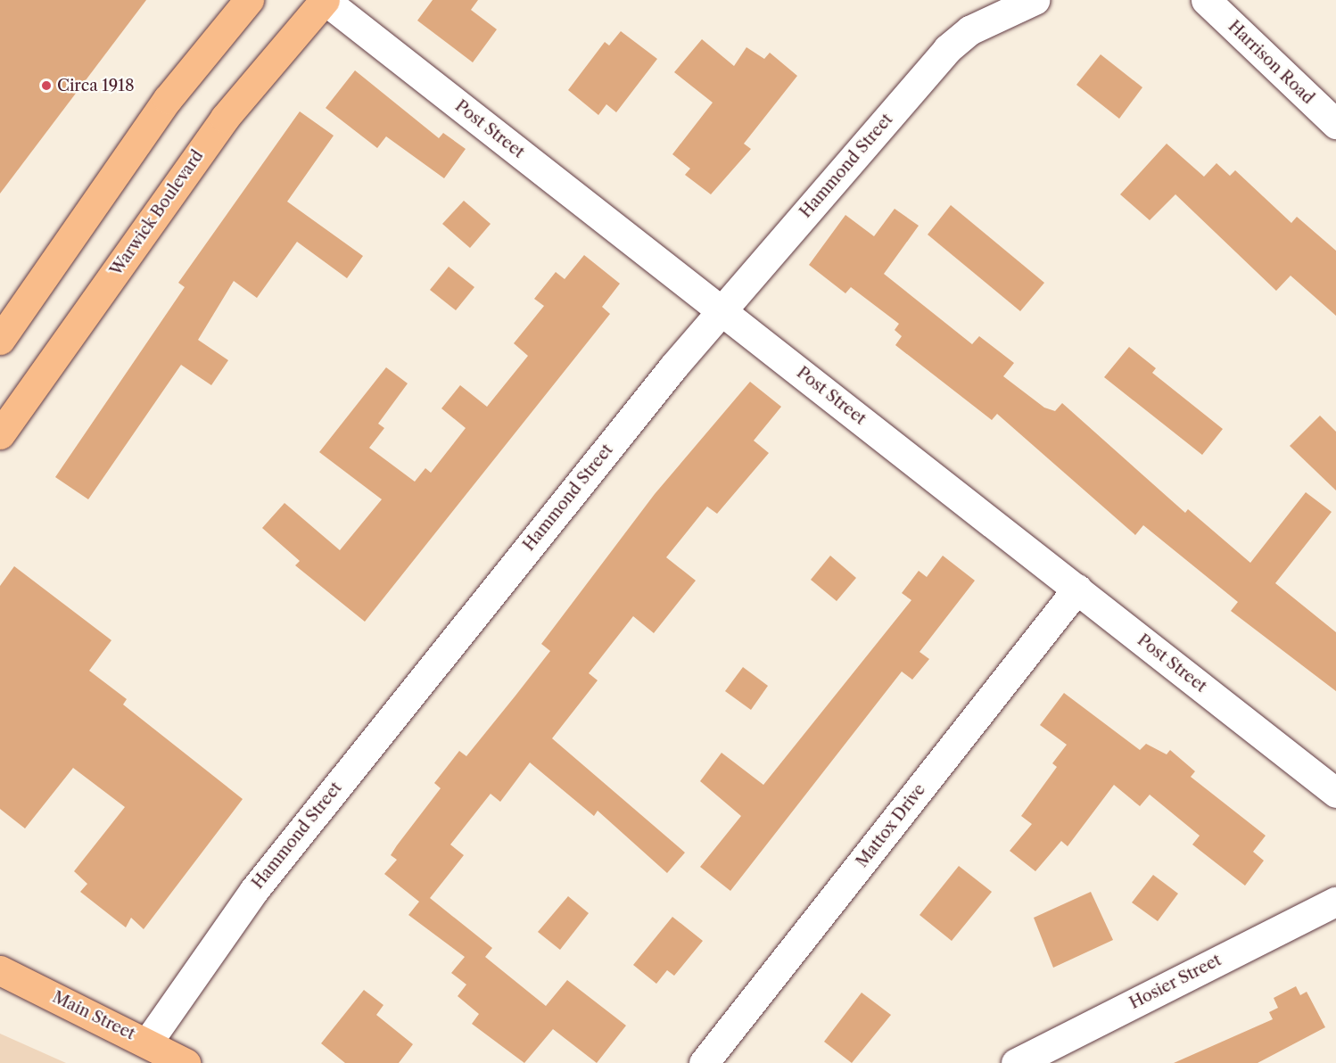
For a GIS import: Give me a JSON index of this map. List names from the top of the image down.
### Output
{
  "streets": {
    "main road": ["Warwick Boulevard", "Main Street"],
    "street": [
      "Harrison Road",
      "Post Street",
      "Hammond Street",
      "Mattox Drive",
      "Hosier Street"
    ]
  },
  "crossings": [
    ["Post Street", "Hammond Street"],
    ["Post Street", "Warwick Boulevard"],
    ["Post Street", "Mattox Drive"],
    ["Hammond Street", "Main Street"]
  ],
  "places": ["Circa 1918"]
}
